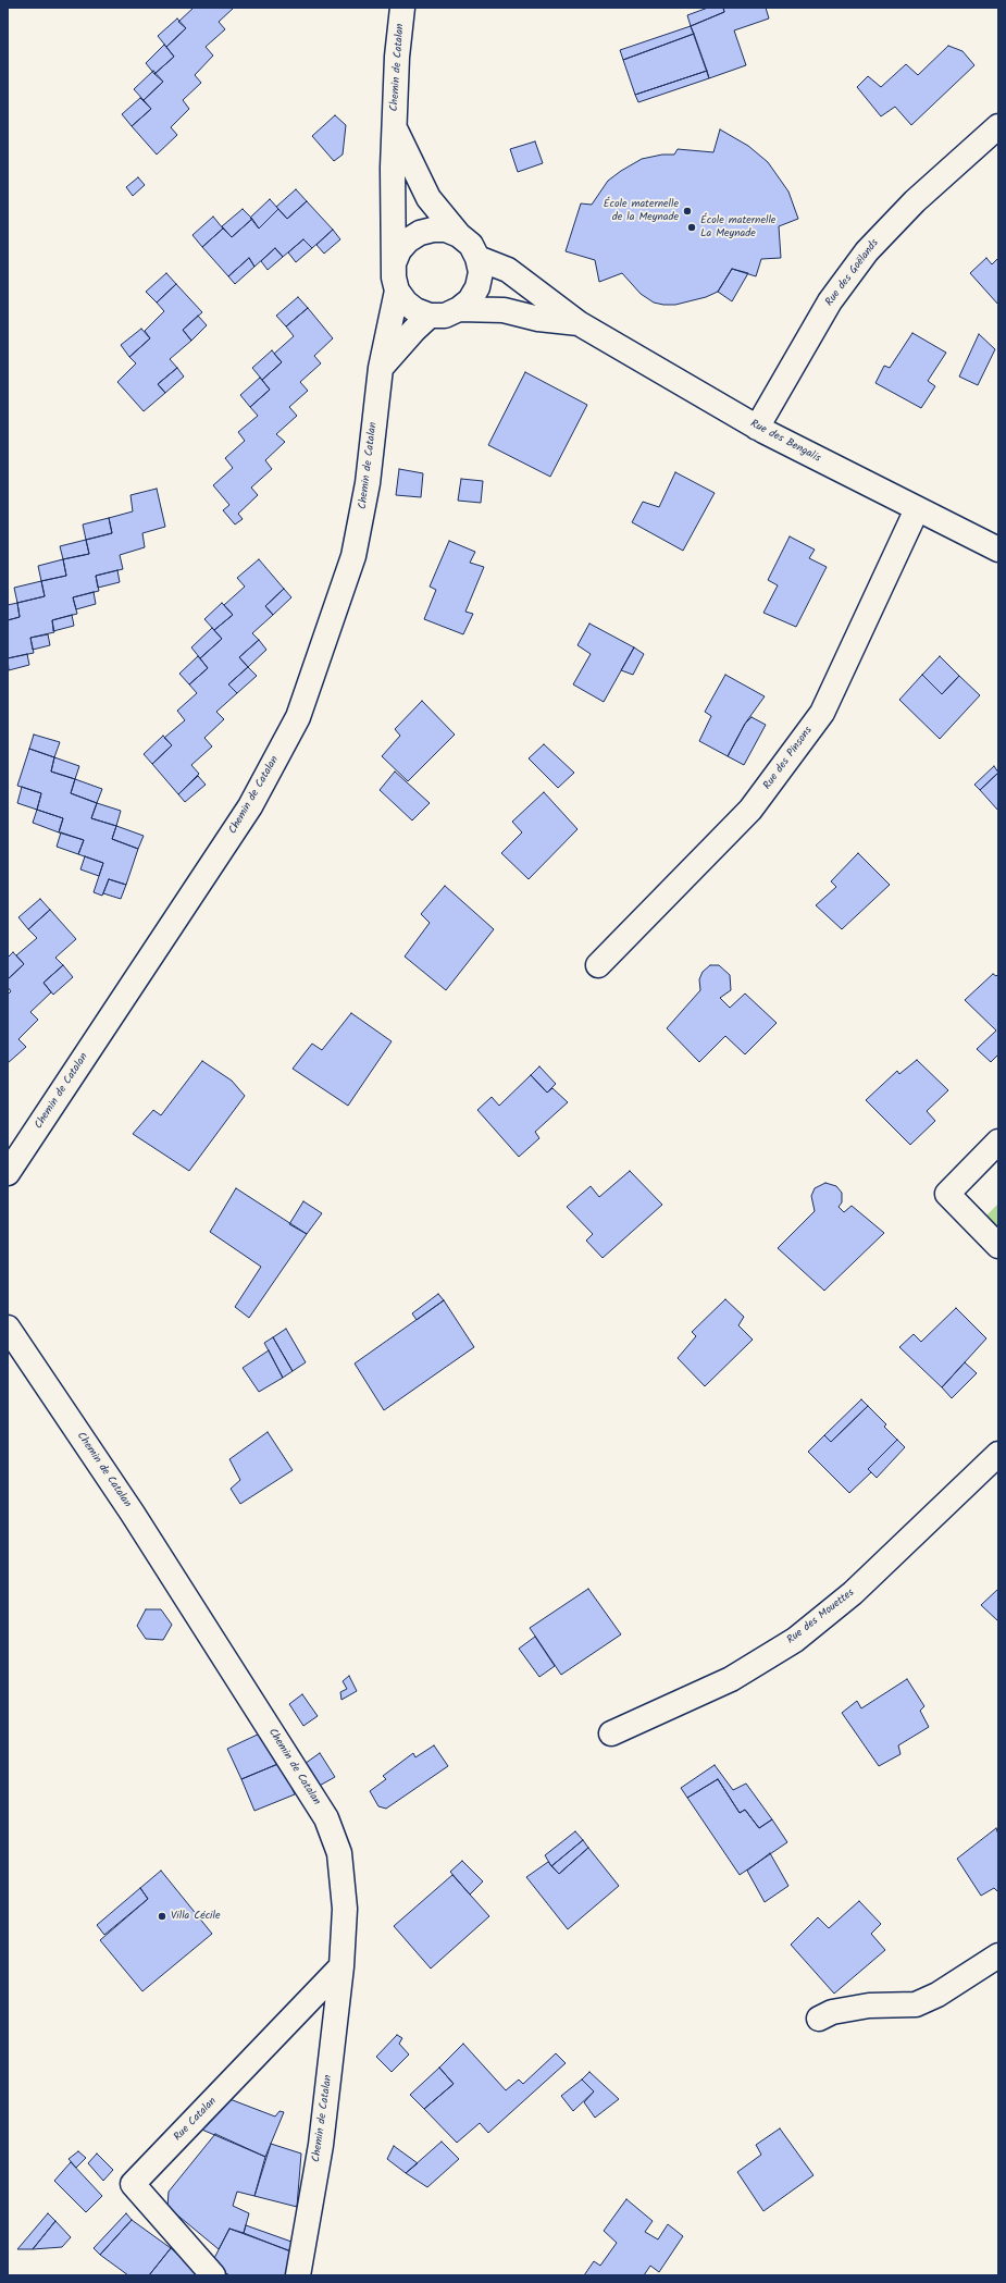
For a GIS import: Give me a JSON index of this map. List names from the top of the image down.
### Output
{
  "streets": {
    "street": [
      "Chemin de Catalan",
      "Rue des Goëlands",
      "Rue des Bengalis",
      "Rue des Pinsons",
      "Rue des Mouettes",
      "Rue Catalan"
    ]
  },
  "crossings": [
    ["Chemin de Catalan", "Rue des Bengalis"],
    ["Chemin de Catalan", "Rue Catalan"],
    ["Rue des Goëlands", "Rue des Bengalis"],
    ["Rue des Bengalis", "Rue des Pinsons"]
  ],
  "places": ["École maternelle de la Meynade", "École maternelle La Meynade", "Villa Cécile"]
}
